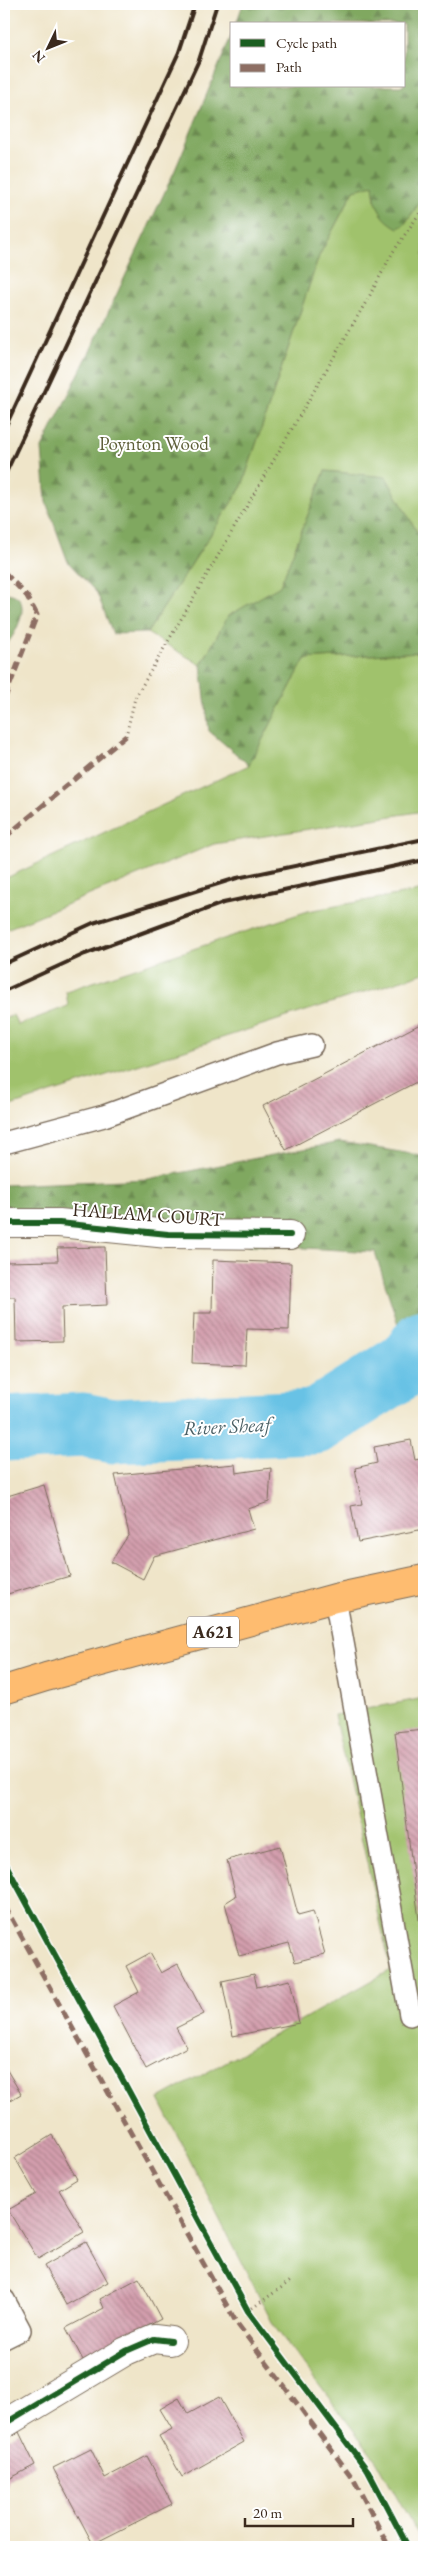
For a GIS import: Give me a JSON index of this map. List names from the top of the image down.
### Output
{
  "streets": {
    "main road": ["A621"],
    "street": ["HALLAM COURT"]
  },
  "water": ["River Sheaf"],
  "parks": ["Poynton Wood"],
  "legend": ["Cycle path", "Path"],
  "scale_bar": "20 m",
  "north": "bottom left"
}
